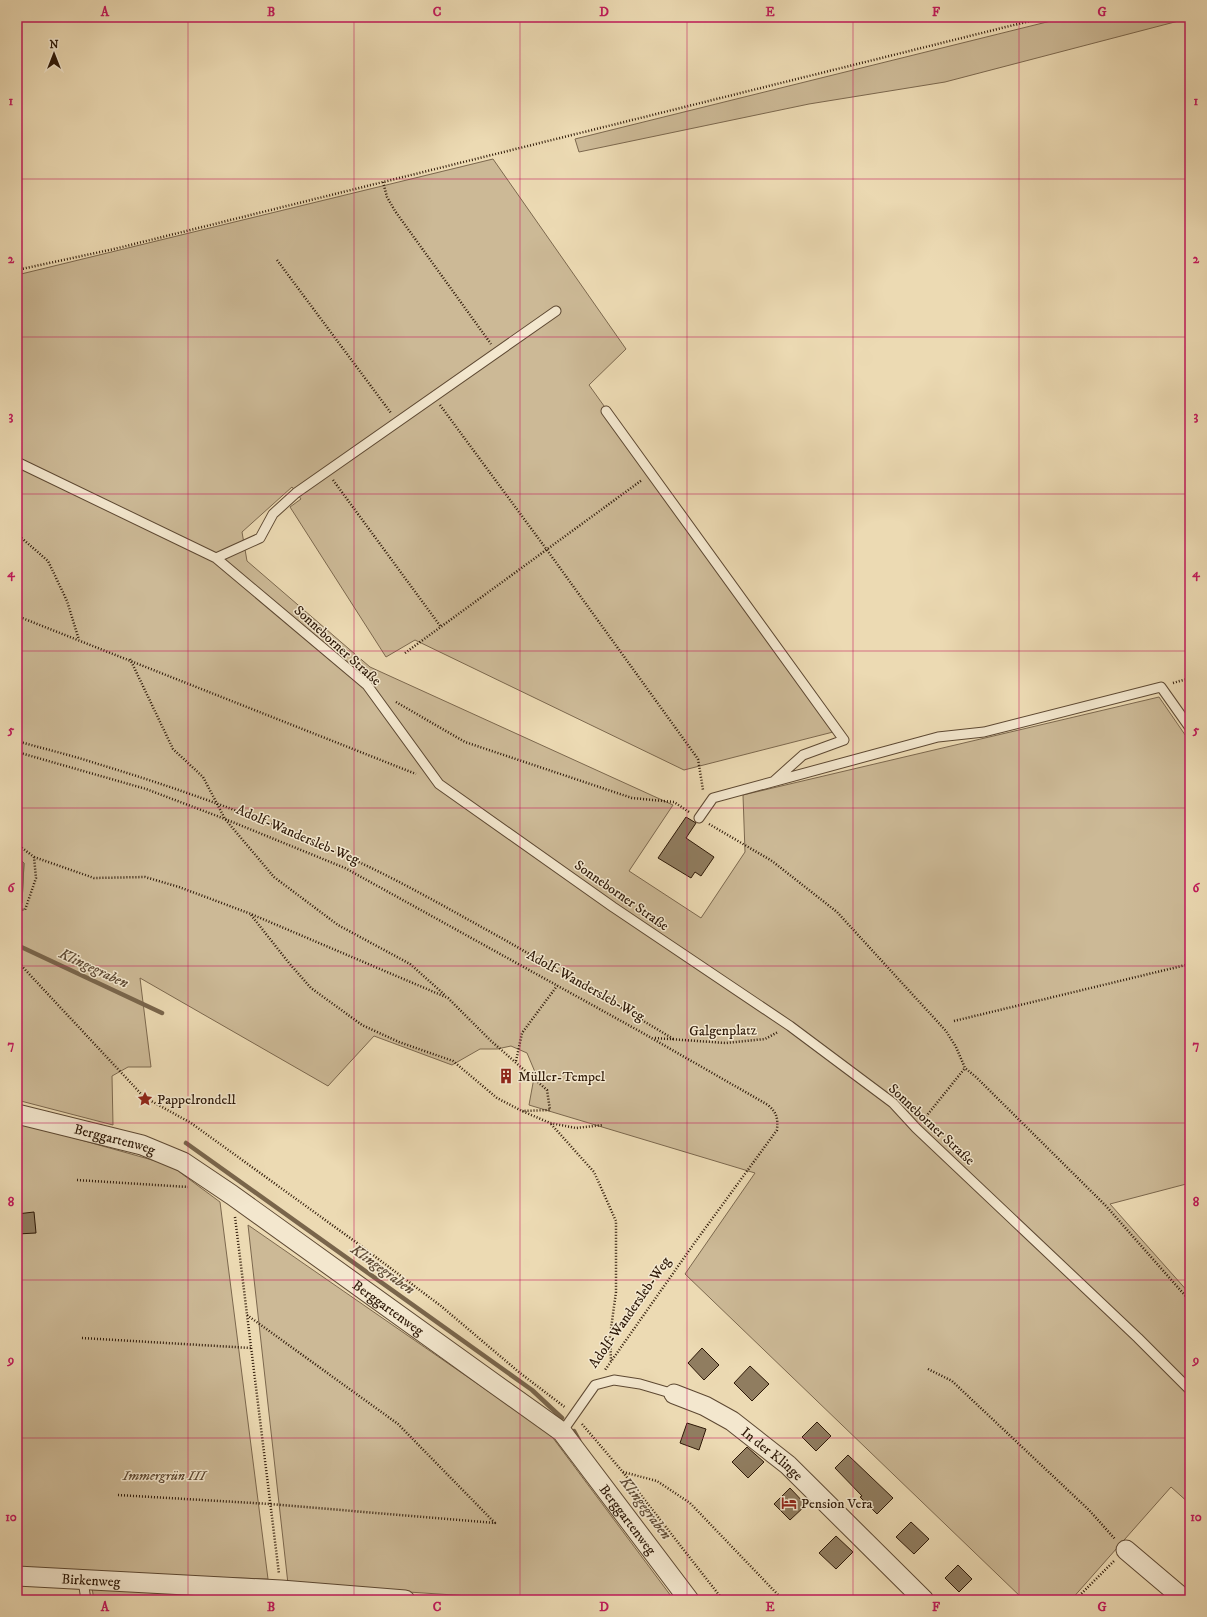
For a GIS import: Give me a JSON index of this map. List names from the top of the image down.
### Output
{
  "streets": {
    "street": ["Berggartenweg", "In der Klinge", "Birkenweg"],
    "lane": ["Sonneborner Straße", "Adolf-Wandersleb-Weg"],
    "path": ["Galgenplatz"]
  },
  "crossings": [
    ["Sonneborner Straße", "Galgenplatz"],
    ["Adolf-Wandersleb-Weg", "Galgenplatz"],
    ["Adolf-Wandersleb-Weg", "Berggartenweg"]
  ],
  "water": ["Klingegraben"],
  "parks": ["Immergrün III"],
  "places": {
    "building": ["Müller-Tempel"],
    "place": ["Pappelrondell"],
    "hotel": ["Pension Vera"]
  },
  "north": "top",
  "grid": {
    "columns": [
      "A",
      "B",
      "C",
      "D",
      "E",
      "F",
      "G"
    ],
    "rows": [
      "1",
      "2",
      "3",
      "4",
      "5",
      "6",
      "7",
      "8",
      "9",
      "10"
    ]
  }
}
